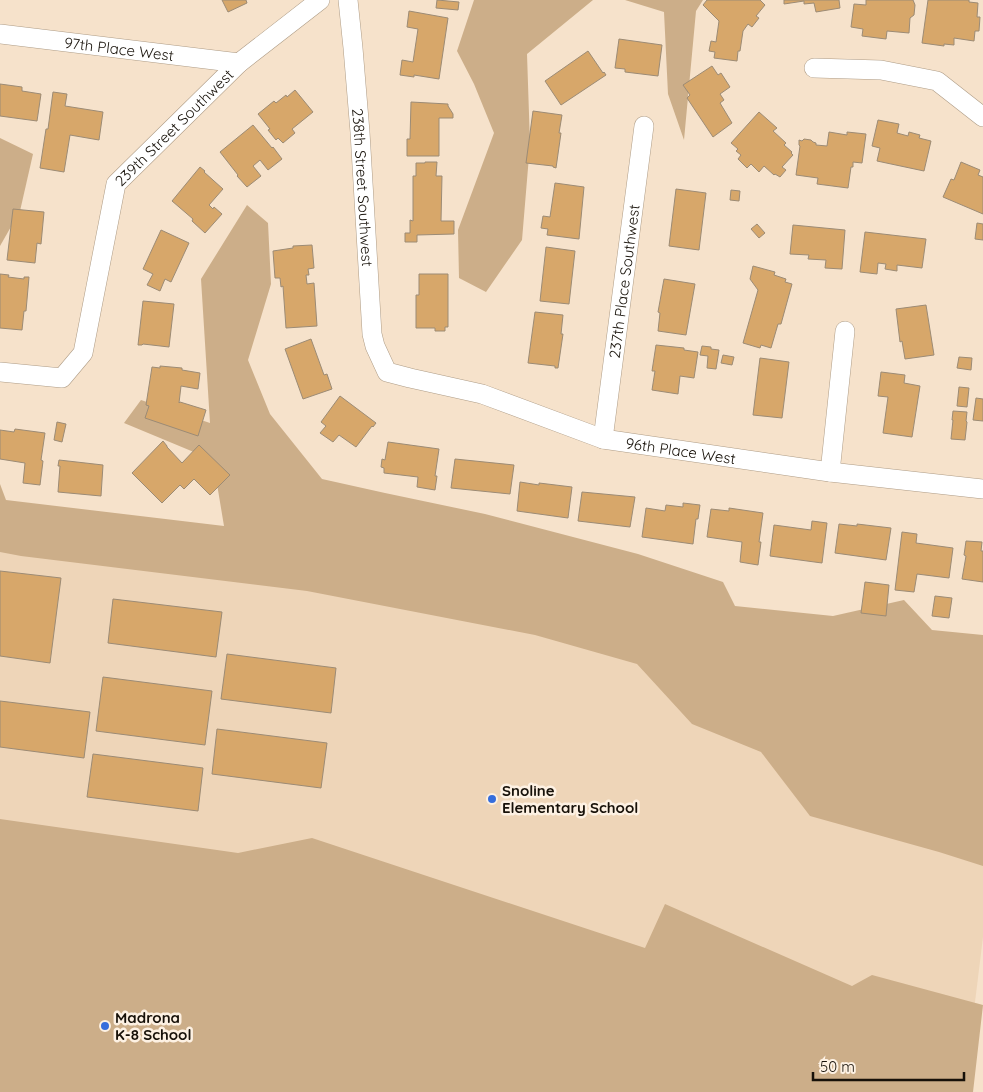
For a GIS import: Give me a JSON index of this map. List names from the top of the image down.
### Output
{
  "streets": {
    "street": [
      "97th Place West",
      "239th Street Southwest",
      "238th Street Southwest",
      "237th Place Southwest",
      "96th Place West"
    ]
  },
  "crossings": [
    ["97th Place West", "239th Street Southwest"],
    ["238th Street Southwest", "96th Place West"],
    ["237th Place Southwest", "96th Place West"]
  ],
  "places": ["Snoline Elementary School", "Madrona K-8 School"],
  "scale_bar": "50 m"
}
